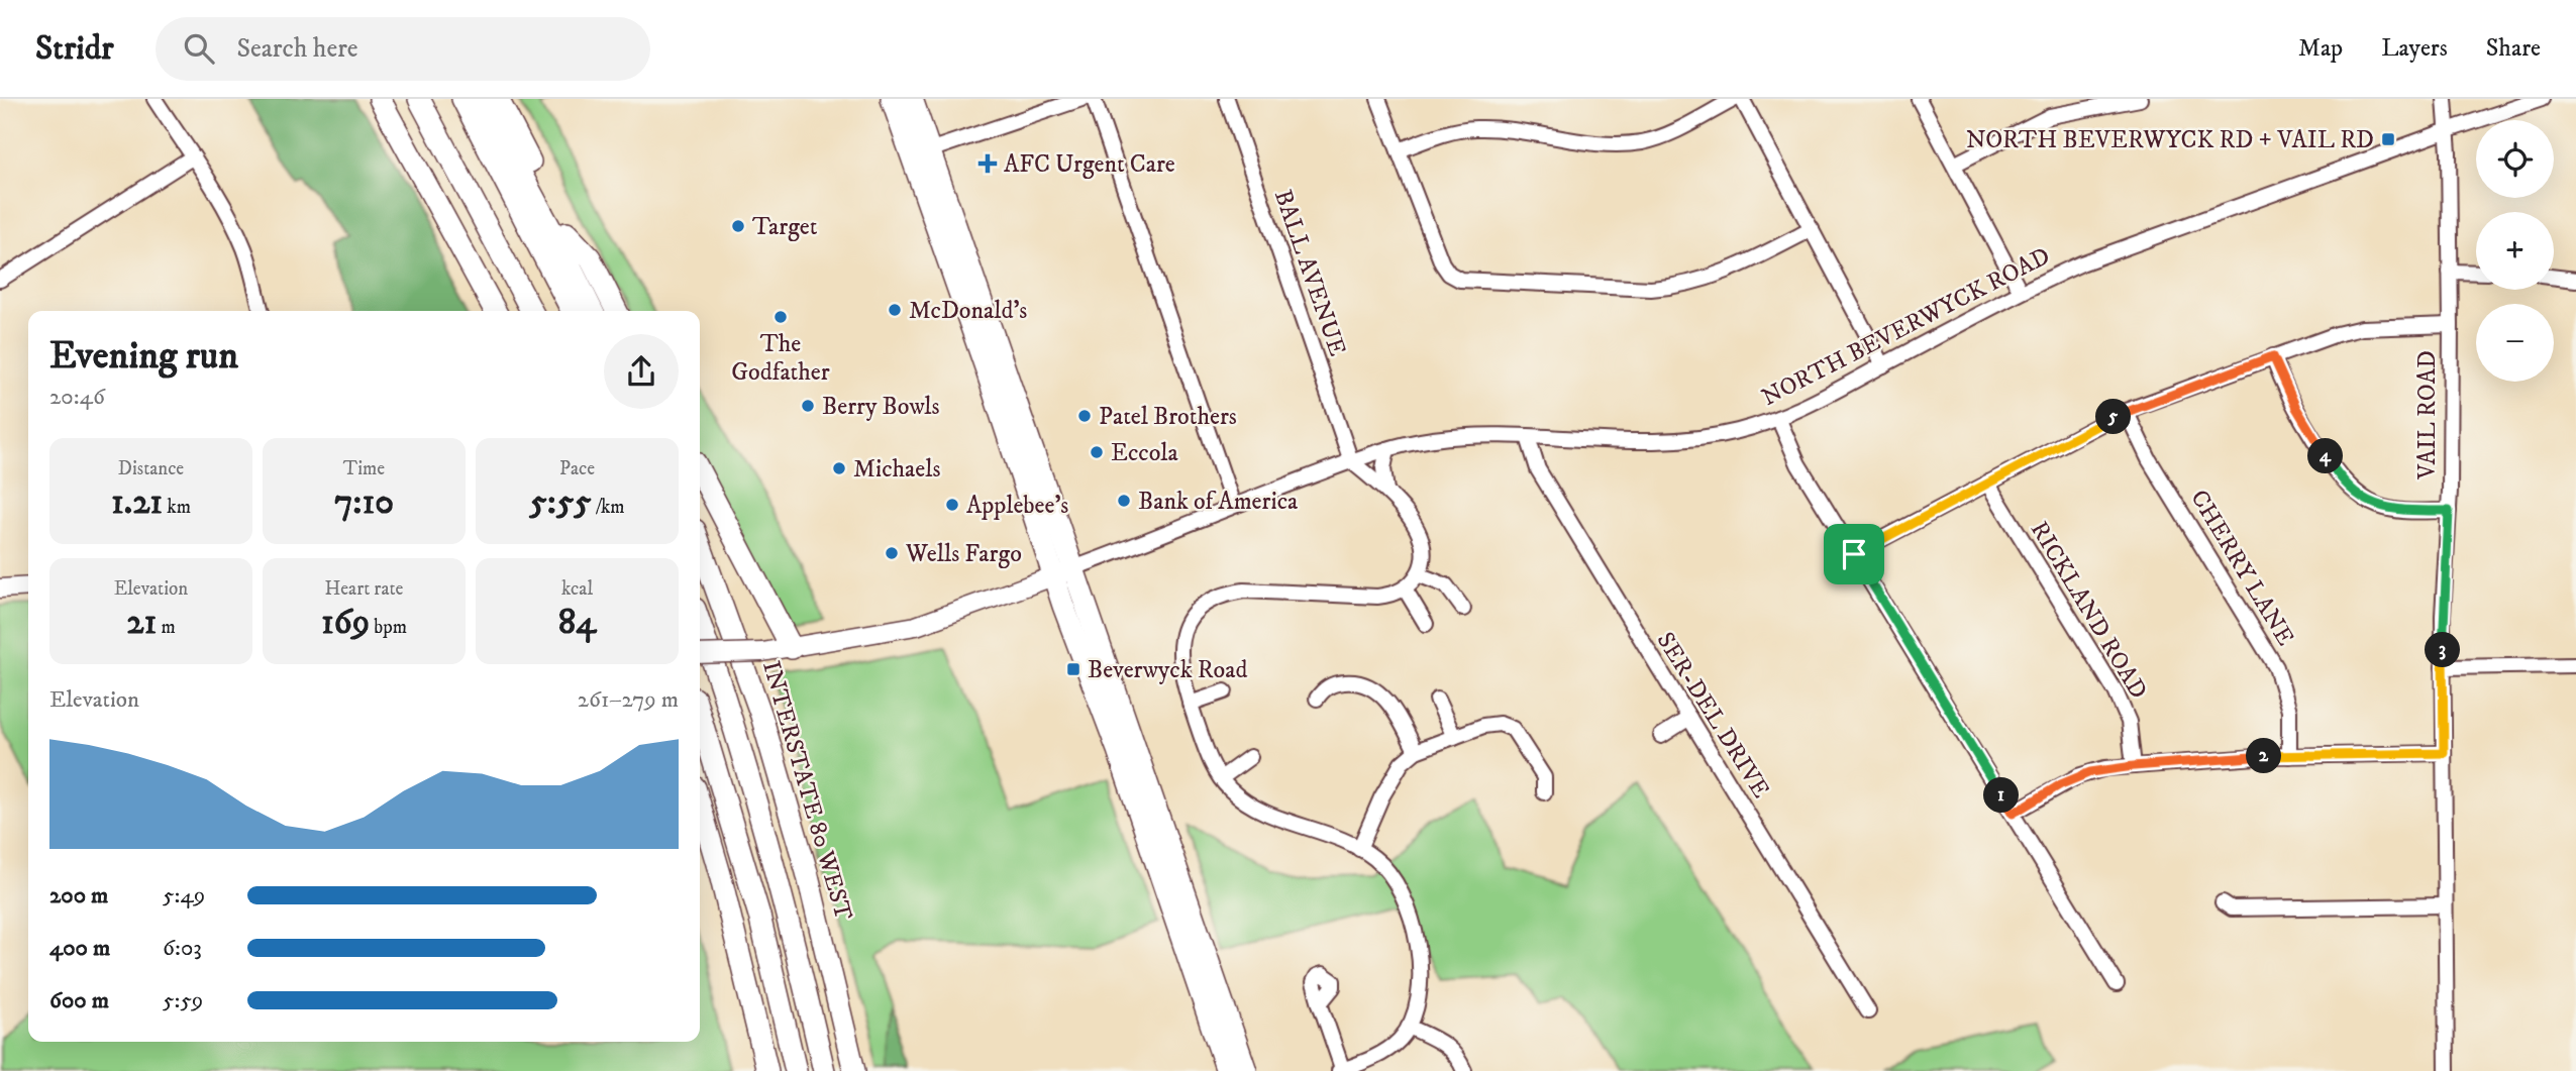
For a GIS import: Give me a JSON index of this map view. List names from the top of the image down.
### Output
{
  "streets": {
    "highway": ["INTERSTATE 80 WEST"],
    "street": [
      "BALL AVENUE",
      "NORTH BEVERWYCK ROAD",
      "VAIL ROAD",
      "CHERRY LANE",
      "RICKLAND ROAD",
      "SER-DEL DRIVE"
    ]
  },
  "crossings": [
    ["BALL AVENUE", "NORTH BEVERWYCK ROAD"],
    ["NORTH BEVERWYCK ROAD", "VAIL ROAD"],
    ["NORTH BEVERWYCK ROAD", "SER-DEL DRIVE"]
  ],
  "places": {
    "transit": ["NORTH BEVERWYCK RD + VAIL RD", "Beverwyck Road"],
    "health": ["AFC Urgent Care"],
    "other": [
      "Target",
      "McDonald's",
      "The Godfather",
      "Berry Bowls",
      "Patel Brothers",
      "Eccola",
      "Michaels",
      "Bank of America",
      "Applebee's",
      "Wells Fargo"
    ]
  },
  "page": {
    "header": "Stridr",
    "search": "Search here",
    "nav": ["Map", "Layers", "Share"],
    "map_buttons": ["+", "−"],
    "heading": ["Evening run", "20:46"],
    "pins": [
      "5",
      "4",
      "3",
      "2",
      "1"
    ],
    "stats": [
      ["Distance", "1.21 km"],
      ["Time", "7:10"],
      ["Pace", "5:55 /km"],
      ["Elevation", "21 m"],
      ["Heart rate", "169 bpm"],
      ["kcal", "84"]
    ],
    "chart": ["Elevation", "261–279 m"],
    "list": [
      {
        "name": "200 m",
        "note": "5:49"
      },
      {
        "name": "400 m",
        "note": "6:03"
      },
      {
        "name": "600 m",
        "note": "5:59"
      }
    ]
  }
}
